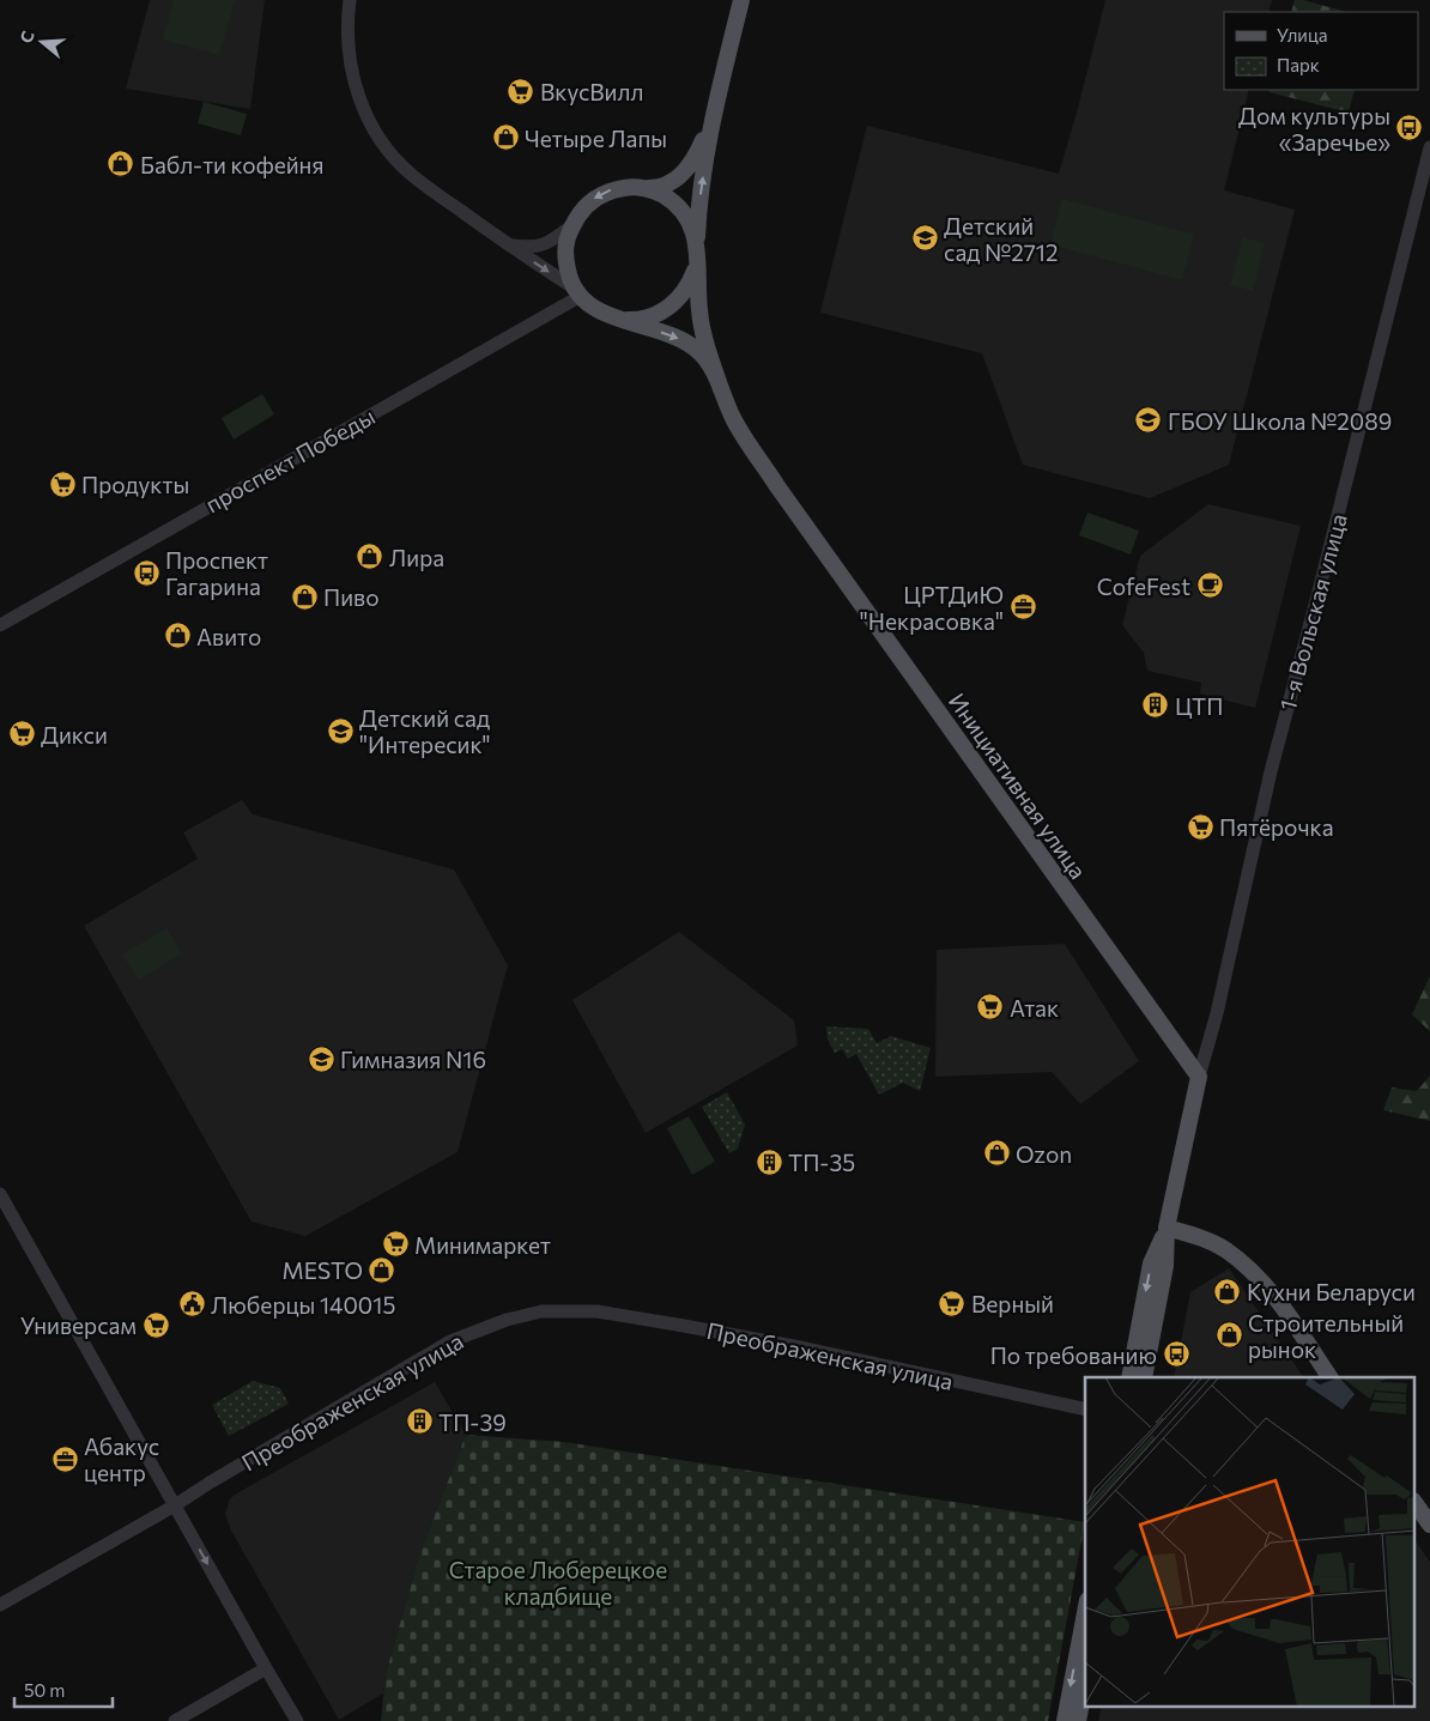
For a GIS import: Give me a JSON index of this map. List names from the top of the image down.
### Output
{
  "streets": {
    "main road": ["Инициативная улица"],
    "street": ["проспект Победы", "1-я Вольская улица", "Преображенская улица"]
  },
  "crossings": [
    ["проспект Победы", "Инициативная улица"],
    ["1-я Вольская улица", "Инициативная улица"]
  ],
  "parks": ["Старое Люберецкое кладбище"],
  "places": {
    "supermarket": [
      "ВкусВилл",
      "Продукты",
      "Дикси",
      "Пятёрочка",
      "Атак",
      "Минимаркет",
      "Верный",
      "Универсам"
    ],
    "bus stop": ["Дом культуры «Заречье»", "Проспект Гагарина", "По требованию"],
    "shop": [
      "Четыре Лапы",
      "Бабл-ти кофейня",
      "Лира",
      "Пиво",
      "Авито",
      "Ozon",
      "MESTO",
      "Кухни Беларуси",
      "Строительный рынок"
    ],
    "school or university": [
      "Детский сад №2712",
      "ГБОУ Школа №2089",
      "Детский сад \"Интересик\"",
      "Гимназия N16"
    ],
    "cafe": ["CofeFest"],
    "office": ["ЦРТДиЮ \"Некрасовка\"", "Абакус центр"],
    "building": ["ЦТП", "ТП-35", "ТП-39"],
    "public building": ["Люберцы 140015"]
  },
  "legend": ["Улица", "Парк"],
  "scale_bar": "50 m",
  "north": "left"
}
